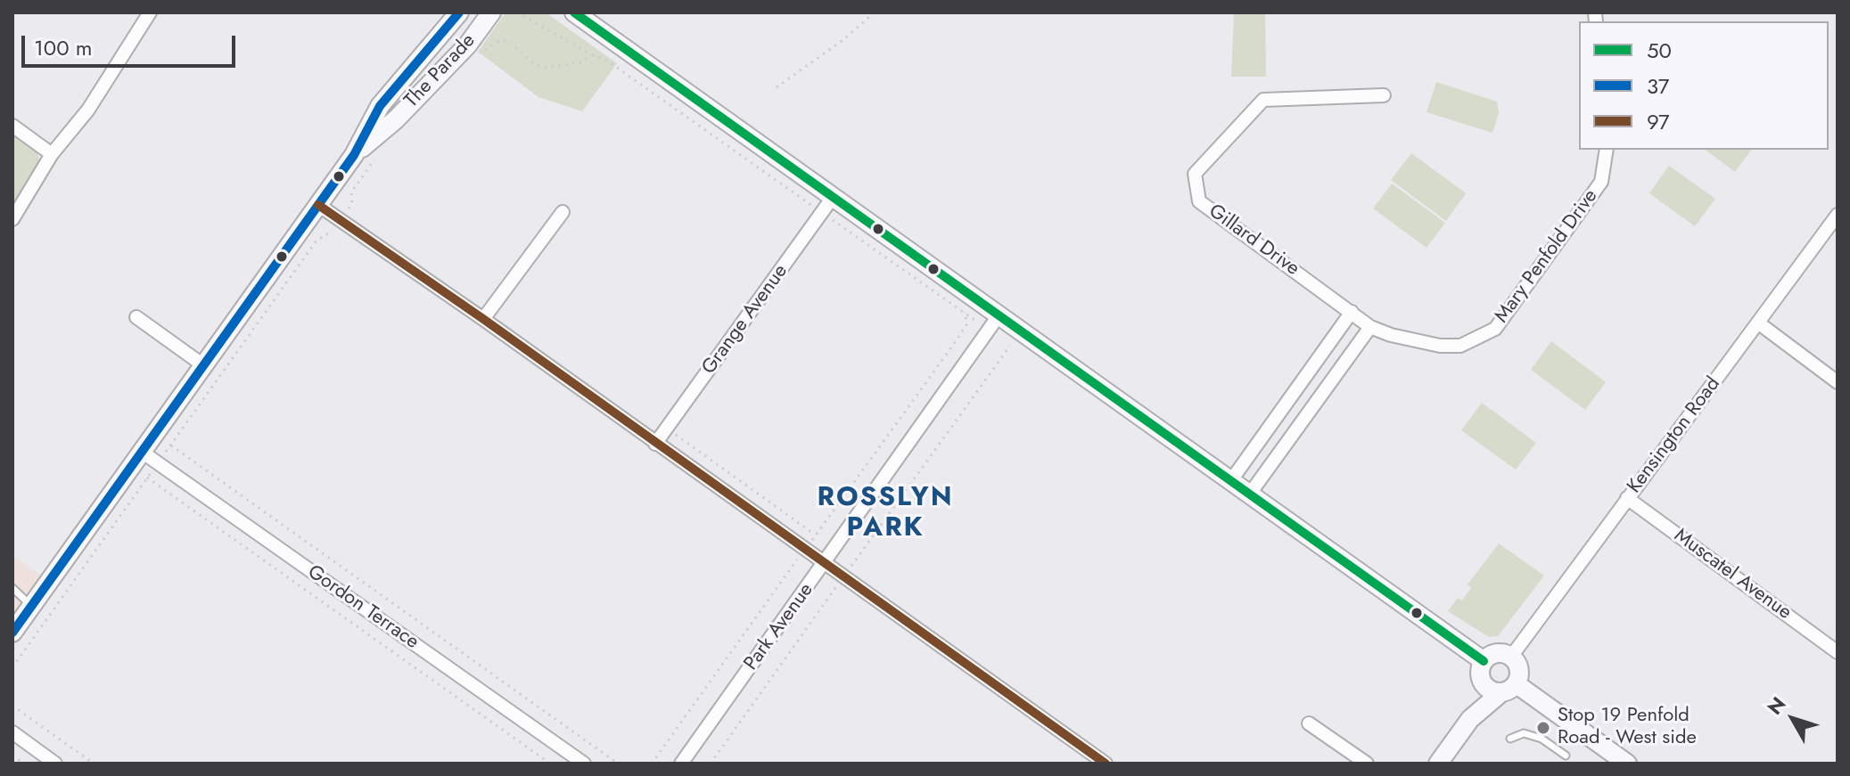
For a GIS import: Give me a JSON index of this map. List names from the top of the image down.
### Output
{
  "streets": {
    "main road": ["The Parade"],
    "street": [
      "Gillard Drive",
      "Mary Penfold Drive",
      "Grange Avenue",
      "Kensington Road",
      "Muscatel Avenue",
      "Gordon Terrace",
      "Park Avenue"
    ]
  },
  "crossings": [
    ["The Parade", "Gordon Terrace"],
    ["Gillard Drive", "Mary Penfold Drive"],
    ["Kensington Road", "Muscatel Avenue"]
  ],
  "districts": ["ROSSLYN PARK"],
  "places": ["Stop 19 Penfold Road - West side"],
  "lines": ["transit line 50", "transit line 37", "transit line 97"],
  "legend": ["50", "37", "97"],
  "scale_bar": "100 m",
  "north": "top left"
}
